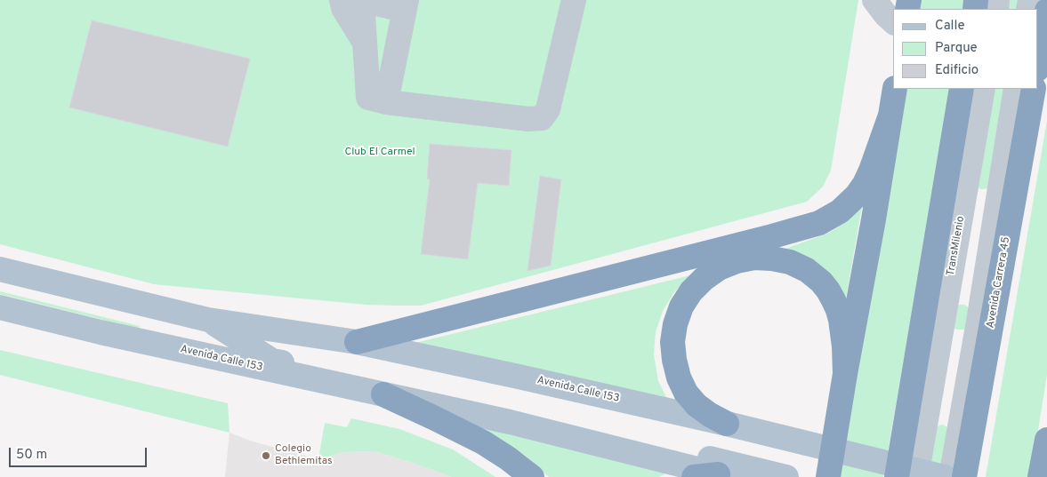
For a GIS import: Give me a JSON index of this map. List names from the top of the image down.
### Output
{
  "streets": {
    "highway": ["Avenida Carrera 45"],
    "main road": ["Avenida Calle 153"],
    "lane": ["TransMilenio"]
  },
  "parks": ["Club El Carmel"],
  "places": ["Colegio Bethlemitas"],
  "legend": ["Calle", "Parque", "Edificio"],
  "scale_bar": "50 m"
}
